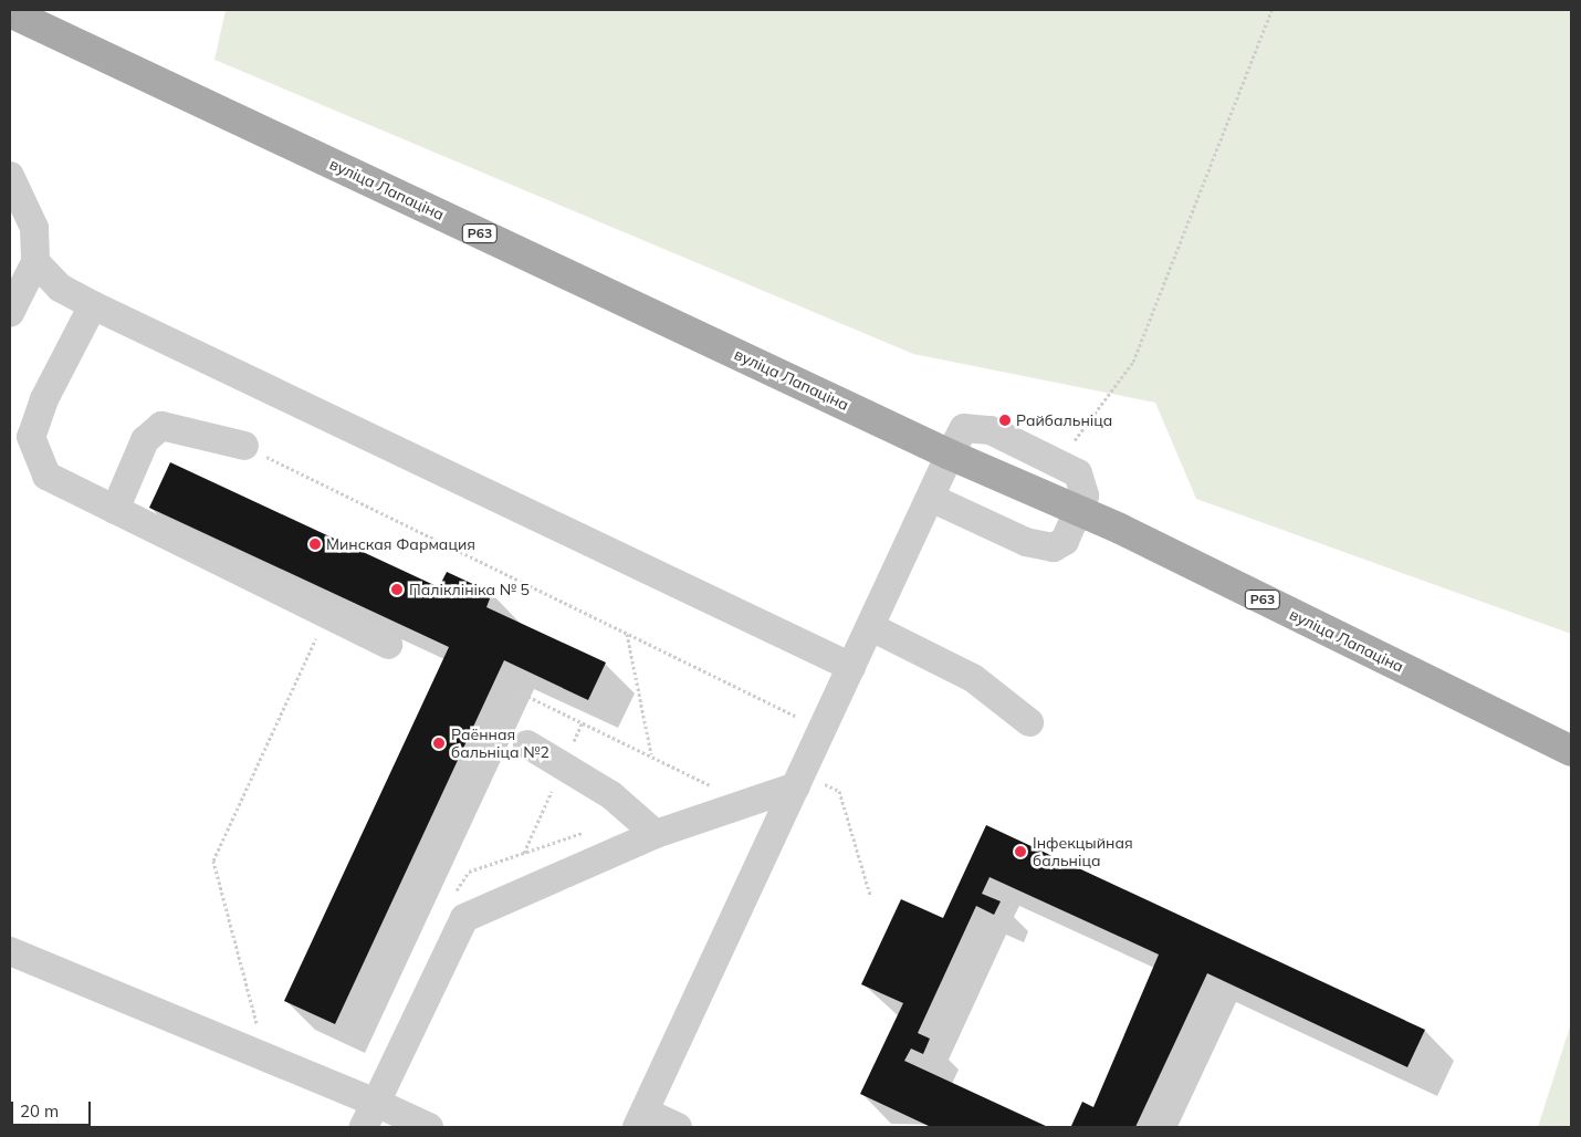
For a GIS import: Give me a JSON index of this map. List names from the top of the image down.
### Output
{
  "streets": {
    "main road": ["вуліца Лапаціна", "Р63"]
  },
  "places": [
    "Райбальніца",
    "Минская Фармация",
    "Паліклініка № 5",
    "Раённая бальніца №2",
    "Інфекцыйная бальніца"
  ],
  "scale_bar": "20 m"
}
